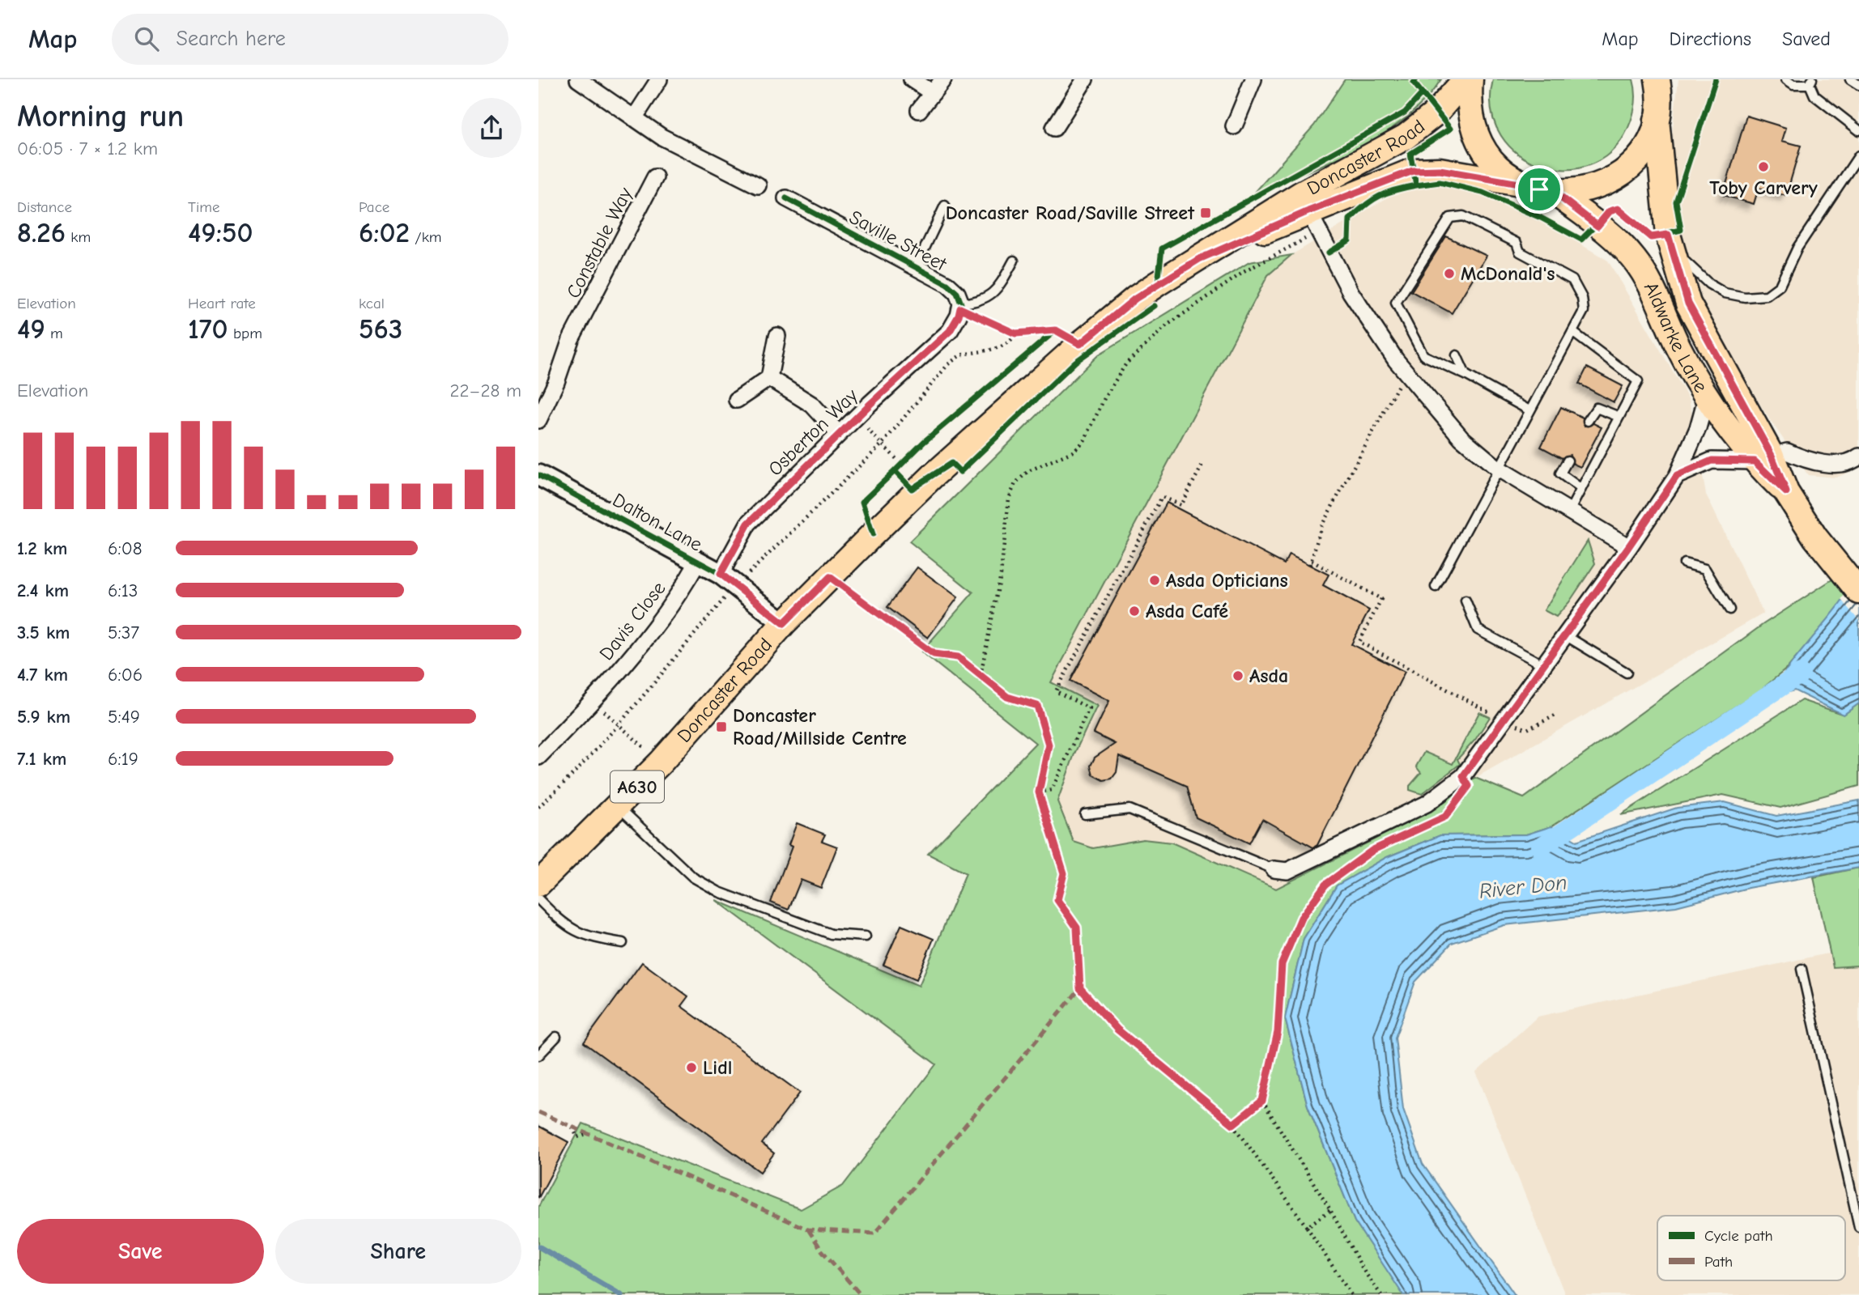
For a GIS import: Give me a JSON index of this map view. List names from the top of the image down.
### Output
{
  "streets": {
    "main road": ["Doncaster Road", "Aldwarke Lane", "A630"],
    "street": [
      "Saville Street",
      "Constable Way",
      "Osberton Way",
      "Dalton Lane",
      "Davis Close"
    ]
  },
  "crossings": [
    ["Doncaster Road", "Aldwarke Lane"],
    ["Doncaster Road", "Dalton Lane"],
    ["Saville Street", "Osberton Way"],
    ["Osberton Way", "Dalton Lane"],
    ["Dalton Lane", "Davis Close"]
  ],
  "water": ["River Don"],
  "places": {
    "other": [
      "Toby Carvery",
      "McDonald's",
      "Asda Opticians",
      "Asda Café",
      "Asda",
      "Lidl"
    ],
    "transit": ["Doncaster Road/Saville Street", "Doncaster Road/Millside Centre"]
  },
  "legend": ["Cycle path", "Path"],
  "page": {
    "header": "Map",
    "search": "Search here",
    "nav": ["Map", "Directions", "Saved"],
    "heading": ["Morning run", "06:05 · 7 × 1.2 km"],
    "stats": [
      ["Distance", "8.26 km"],
      ["Time", "49:50"],
      ["Pace", "6:02 /km"],
      ["Elevation", "49 m"],
      ["Heart rate", "170 bpm"],
      ["kcal", "563"]
    ],
    "chart": ["Elevation", "22–28 m"],
    "list": [
      {
        "name": "1.2 km",
        "note": "6:08"
      },
      {
        "name": "2.4 km",
        "note": "6:13"
      },
      {
        "name": "3.5 km",
        "note": "5:37"
      },
      {
        "name": "4.7 km",
        "note": "6:06"
      },
      {
        "name": "5.9 km",
        "note": "5:49"
      },
      {
        "name": "7.1 km",
        "note": "6:19"
      }
    ],
    "buttons": ["Save", "Share"]
  }
}
